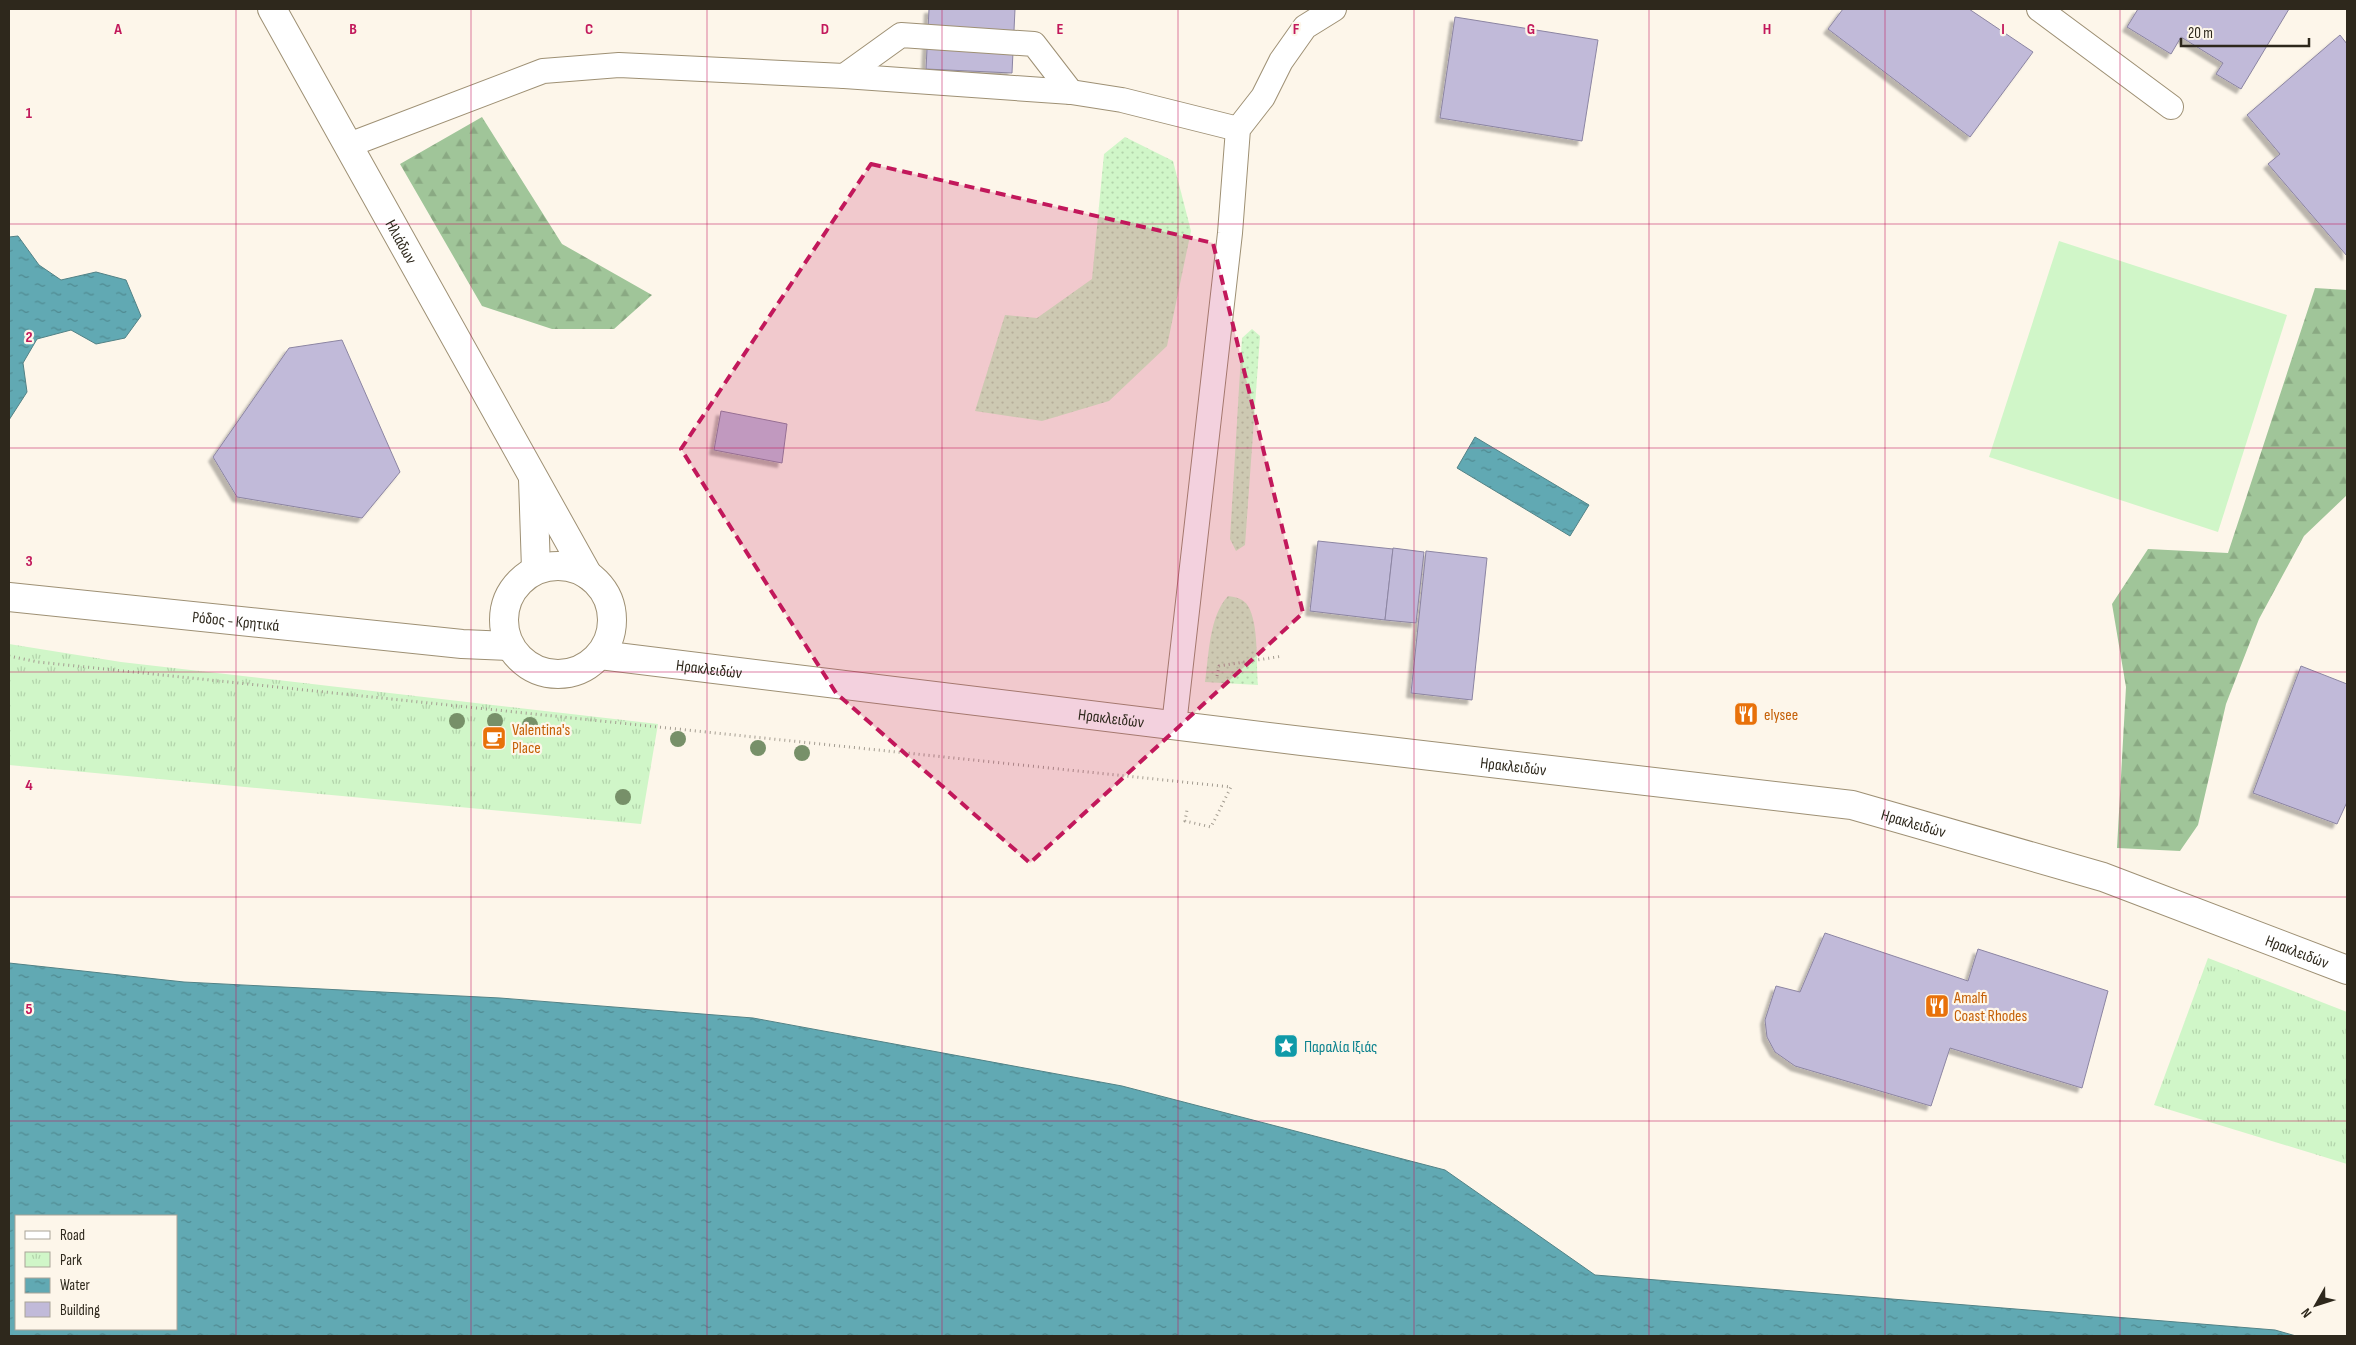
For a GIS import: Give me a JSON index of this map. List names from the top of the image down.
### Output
{
  "streets": {
    "main road": ["Ηλιάδων", "Ρόδος - Κρητικά", "Ηρακλειδών"]
  },
  "crossings": [
    ["Ηλιάδων", "Ρόδος - Κρητικά"],
    ["Ηλιάδων", "Ηρακλειδών"],
    ["Ρόδος - Κρητικά", "Ηρακλειδών"]
  ],
  "places": {
    "restaurant": ["elysee", "Amalfi Coast Rhodes"],
    "cafe": ["Valentina's Place"],
    "place": ["Παραλία Ιξιάς"]
  },
  "legend": [
    "Road",
    "Park",
    "Water",
    "Building"
  ],
  "scale_bar": "20 m",
  "north": "bottom left",
  "grid": {
    "columns": [
      "A",
      "B",
      "C",
      "D",
      "E",
      "F",
      "G",
      "H",
      "I"
    ],
    "rows": [
      "1",
      "2",
      "3",
      "4",
      "5"
    ]
  }
}
